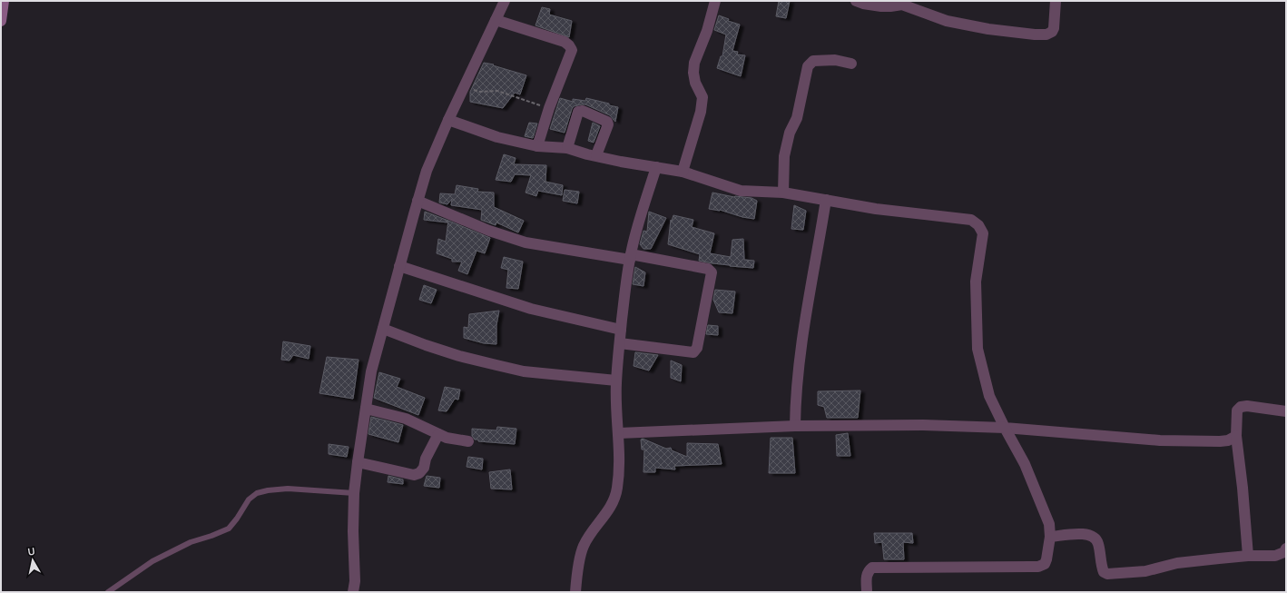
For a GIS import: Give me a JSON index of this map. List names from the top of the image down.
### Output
{
  "north": "top"
}
